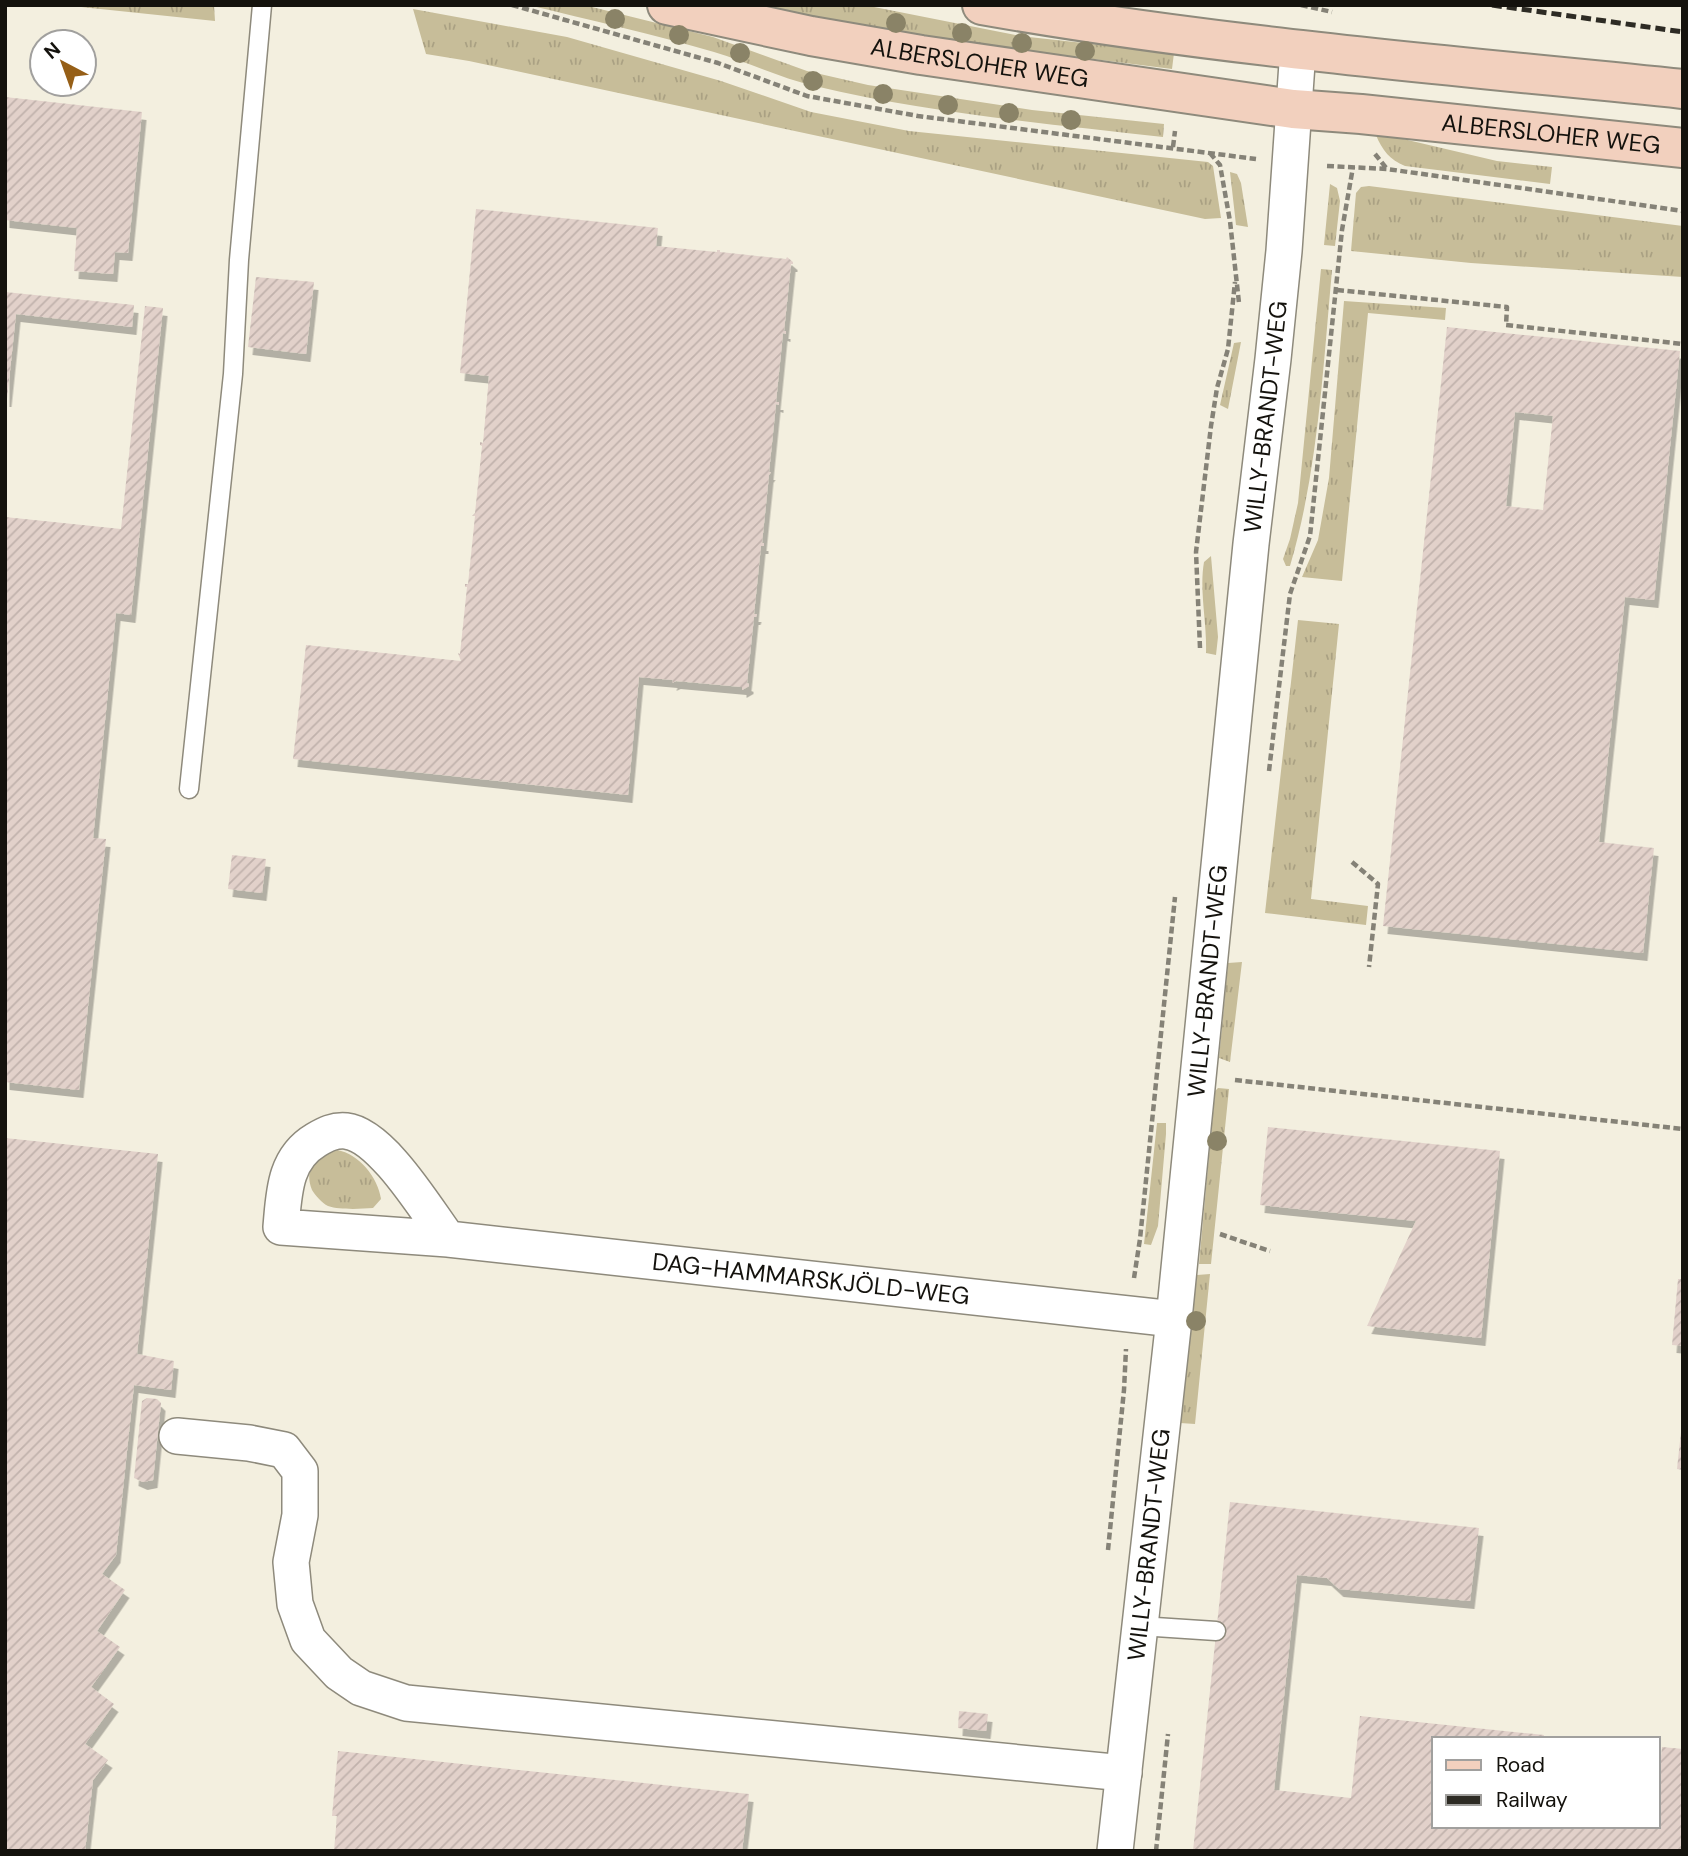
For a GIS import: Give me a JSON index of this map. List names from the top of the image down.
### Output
{
  "streets": {
    "main road": ["ALBERSLOHER WEG"],
    "street": ["WILLY-BRANDT-WEG", "DAG-HAMMARSKJÖLD-WEG"]
  },
  "crossings": [
    ["ALBERSLOHER WEG", "WILLY-BRANDT-WEG"],
    ["WILLY-BRANDT-WEG", "DAG-HAMMARSKJÖLD-WEG"]
  ],
  "legend": ["Road", "Railway"],
  "north": "top left"
}
